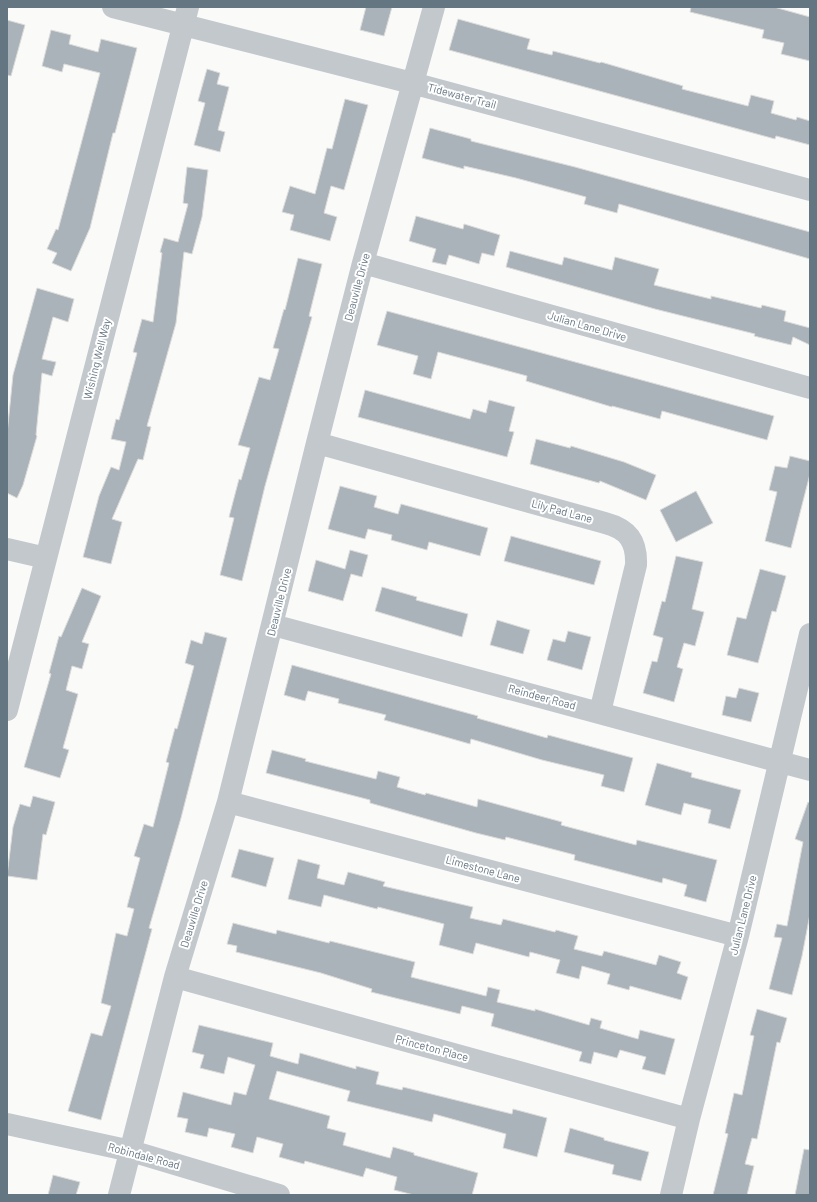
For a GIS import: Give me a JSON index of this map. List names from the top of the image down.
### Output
{
  "streets": {
    "street": [
      "Tidewater Trail",
      "Deauville Drive",
      "Julian Lane Drive",
      "Wishing Well Way",
      "Lily Pad Lane",
      "Reindeer Road",
      "Limestone Lane",
      "Princeton Place",
      "Robindale Road"
    ]
  },
  "crossings": [
    ["Tidewater Trail", "Deauville Drive"],
    ["Tidewater Trail", "Wishing Well Way"],
    ["Deauville Drive", "Julian Lane Drive"],
    ["Deauville Drive", "Lily Pad Lane"],
    ["Deauville Drive", "Reindeer Road"],
    ["Deauville Drive", "Limestone Lane"],
    ["Deauville Drive", "Princeton Place"],
    ["Deauville Drive", "Robindale Road"],
    ["Julian Lane Drive", "Reindeer Road"],
    ["Julian Lane Drive", "Limestone Lane"],
    ["Julian Lane Drive", "Princeton Place"],
    ["Lily Pad Lane", "Reindeer Road"]
  ]
}
